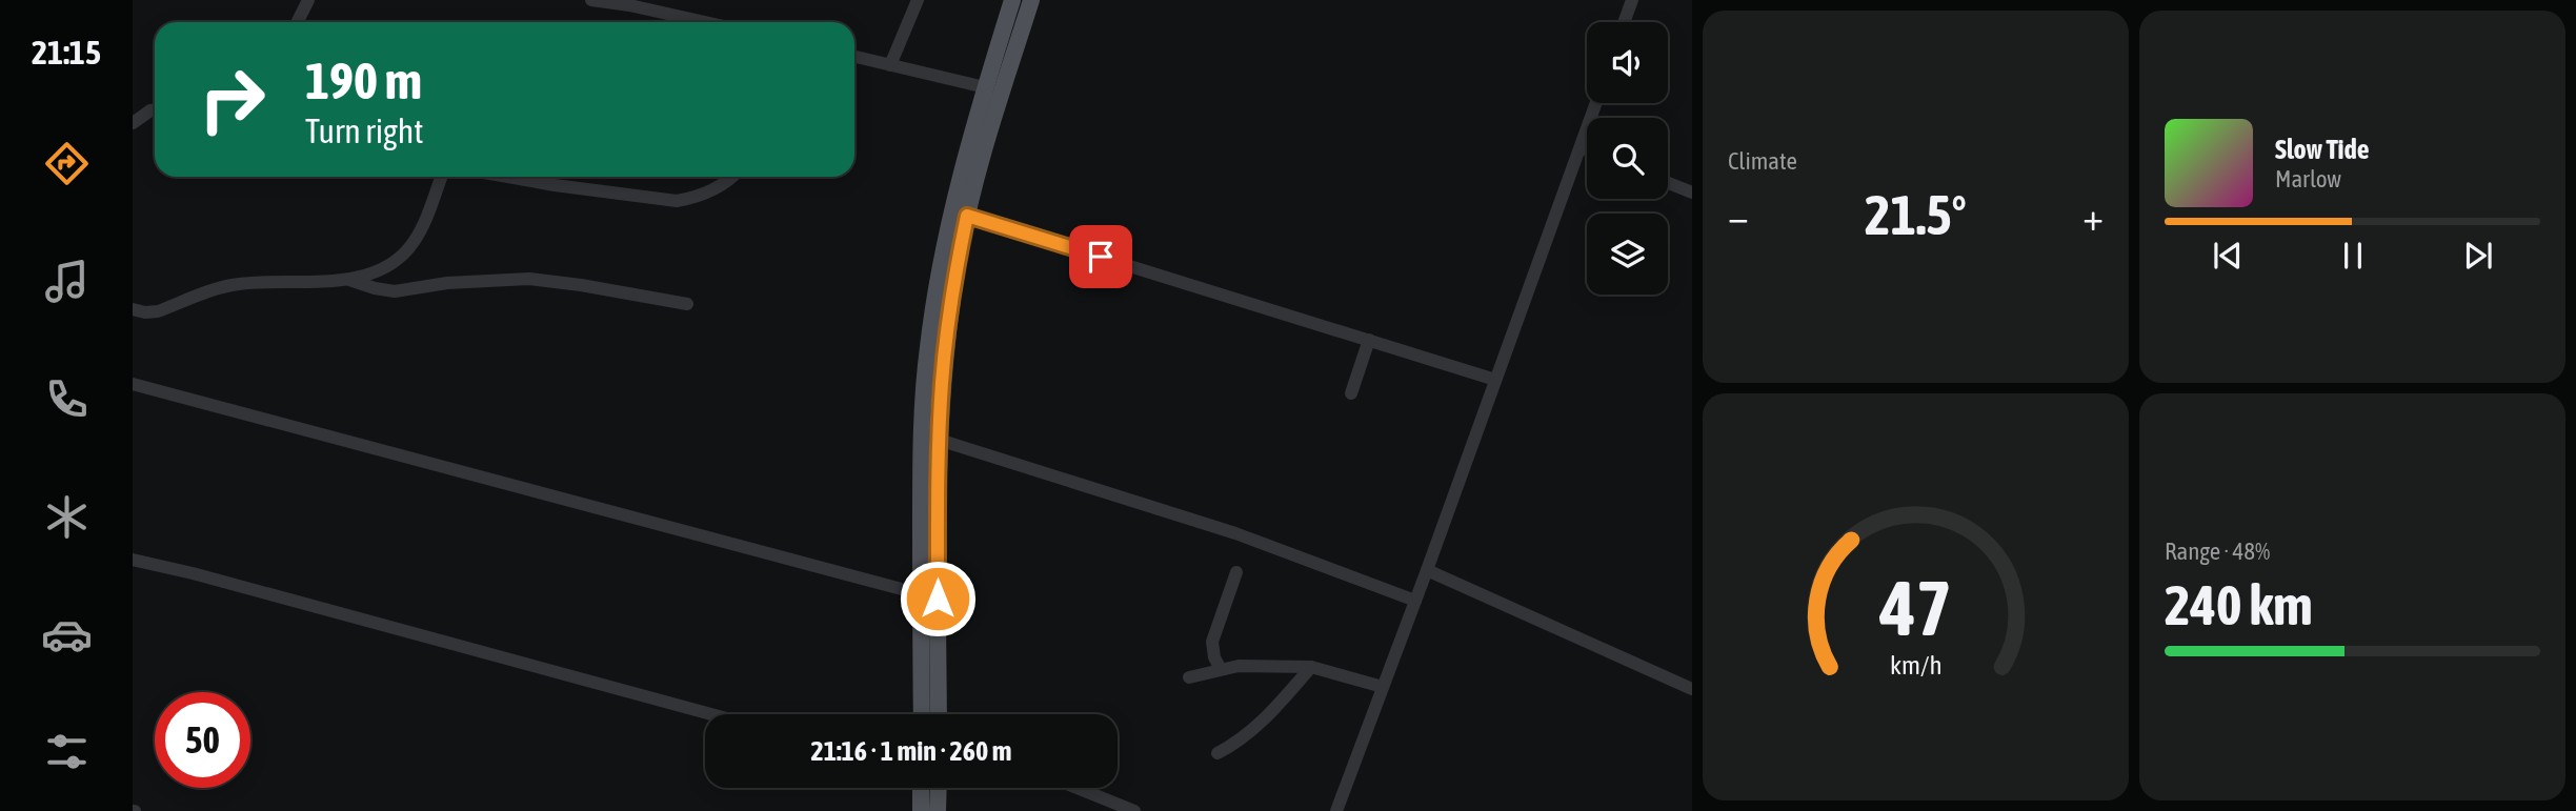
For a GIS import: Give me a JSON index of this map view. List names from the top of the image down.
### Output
{
  "page": {
    "tabs": "21:15",
    "tile": [
      "Climate",
      ["Range · 48%", "240 km"]
    ],
    "turn": ["190 m", "Turn right"],
    "song": ["Slow Tide", "Marlow"],
    "heat": ["−", "21.5°", "+"],
    "limit": "50",
    "trip": "21:16 · 1 min · 260 m",
    "gauge": ["47", "km/h"]
  }
}
